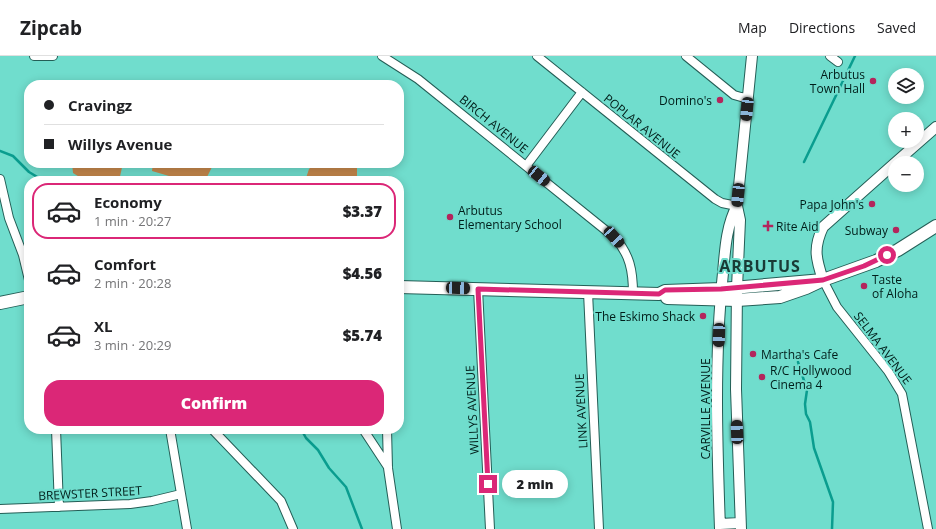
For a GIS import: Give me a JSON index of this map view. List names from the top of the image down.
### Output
{
  "streets": {
    "street": [
      "BIRCH AVENUE",
      "POPLAR AVENUE",
      "SELMA AVENUE",
      "CARVILLE AVENUE",
      "WILLYS AVENUE",
      "LINK AVENUE",
      "BREWSTER STREET"
    ]
  },
  "crossings": [
    ["POPLAR AVENUE", "CARVILLE AVENUE"]
  ],
  "districts": ["ARBUTUS"],
  "places": {
    "other": [
      "Arbutus Town Hall",
      "Domino's",
      "Papa John's",
      "Arbutus Elementary School",
      "Subway",
      "Taste of Aloha",
      "The Eskimo Shack",
      "Martha's Cafe",
      "R/C Hollywood Cinema 4"
    ],
    "health": ["Rite Aid"]
  },
  "page": {
    "header": "Zipcab",
    "nav": ["Map", "Directions", "Saved"],
    "map_buttons": ["+", "−"],
    "banner": ["Cravingz", "Willys Avenue"],
    "list": [
      {
        "name": "Economy",
        "note": "1 min · 20:27",
        "value": "$3.37"
      },
      {
        "name": "Comfort",
        "note": "2 min · 20:28",
        "value": "$4.56"
      },
      {
        "name": "XL",
        "note": "3 min · 20:29",
        "value": "$5.74"
      }
    ],
    "buttons": "Confirm",
    "bubble": "2 min"
  }
}
